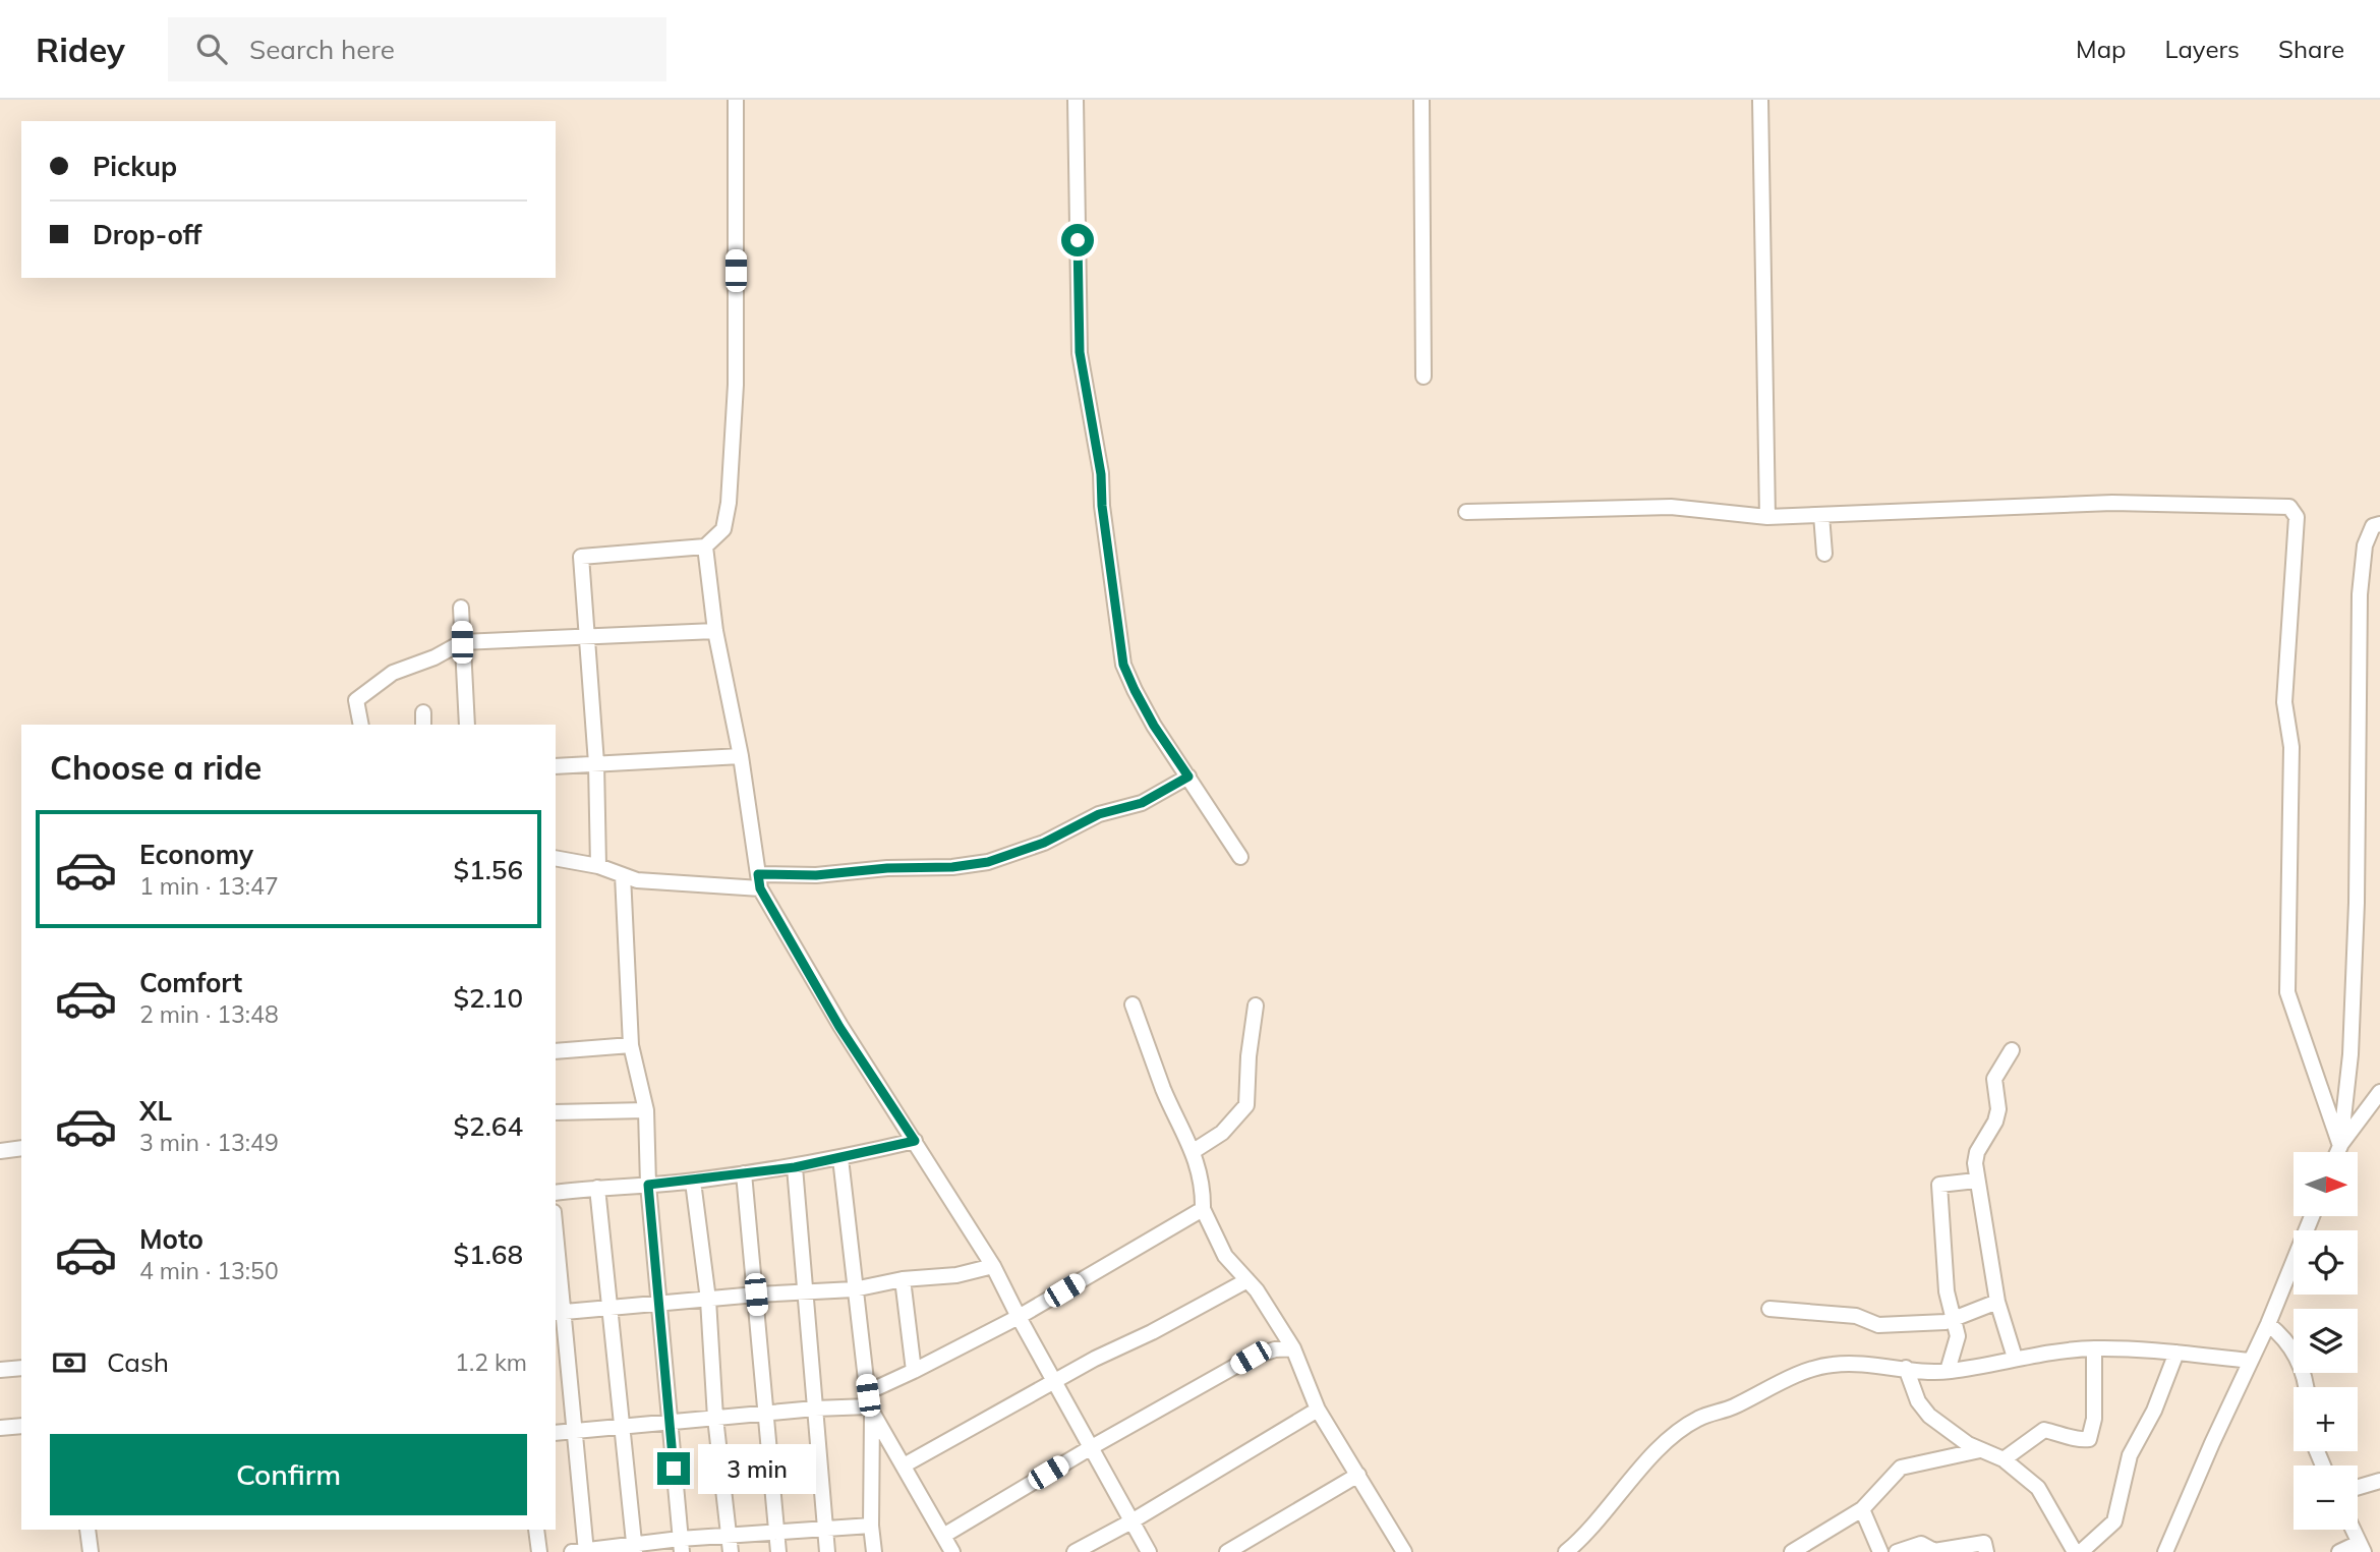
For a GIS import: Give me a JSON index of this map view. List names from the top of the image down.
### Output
{
  "north": "right",
  "page": {
    "header": "Ridey",
    "search": "Search here",
    "nav": ["Map", "Layers", "Share"],
    "banner": ["Pickup", "Drop-off"],
    "heading": "Choose a ride",
    "list": [
      {
        "name": "Economy",
        "note": "1 min · 13:47",
        "value": "$1.56"
      },
      {
        "name": "Comfort",
        "note": "2 min · 13:48",
        "value": "$2.10"
      },
      {
        "name": "XL",
        "note": "3 min · 13:49",
        "value": "$2.64"
      },
      {
        "name": "Moto",
        "note": "4 min · 13:50",
        "value": "$1.68"
      }
    ],
    "map_buttons": ["+", "−"],
    "pay": ["Cash", "1.2 km"],
    "buttons": "Confirm",
    "bubble": "3 min"
  }
}
